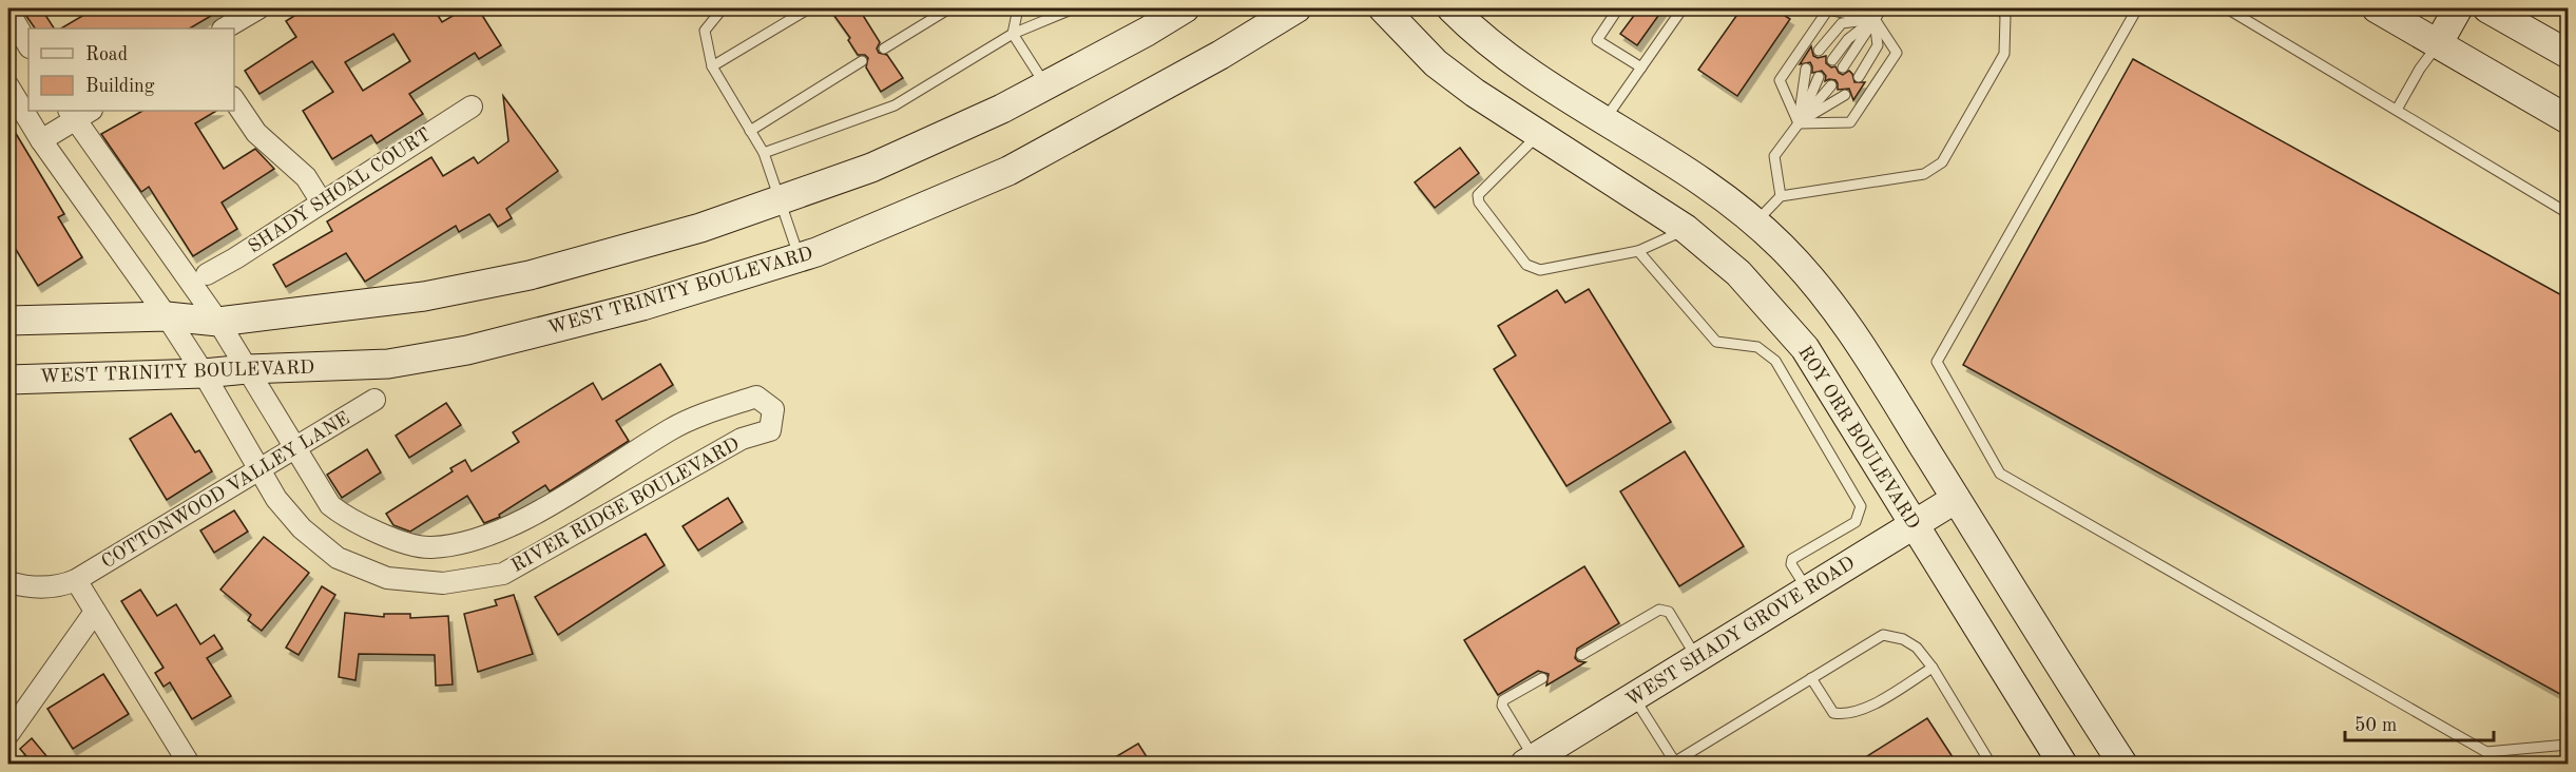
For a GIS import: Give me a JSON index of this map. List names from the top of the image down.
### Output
{
  "streets": {
    "main road": ["WEST TRINITY BOULEVARD", "ROY ORR BOULEVARD", "WEST SHADY GROVE ROAD"],
    "street": ["SHADY SHOAL COURT", "COTTONWOOD VALLEY LANE", "RIVER RIDGE BOULEVARD"]
  },
  "crossings": [
    ["WEST TRINITY BOULEVARD", "RIVER RIDGE BOULEVARD"],
    ["ROY ORR BOULEVARD", "WEST SHADY GROVE ROAD"],
    ["COTTONWOOD VALLEY LANE", "RIVER RIDGE BOULEVARD"]
  ],
  "legend": ["Road", "Building"],
  "scale_bar": "50 m"
}
